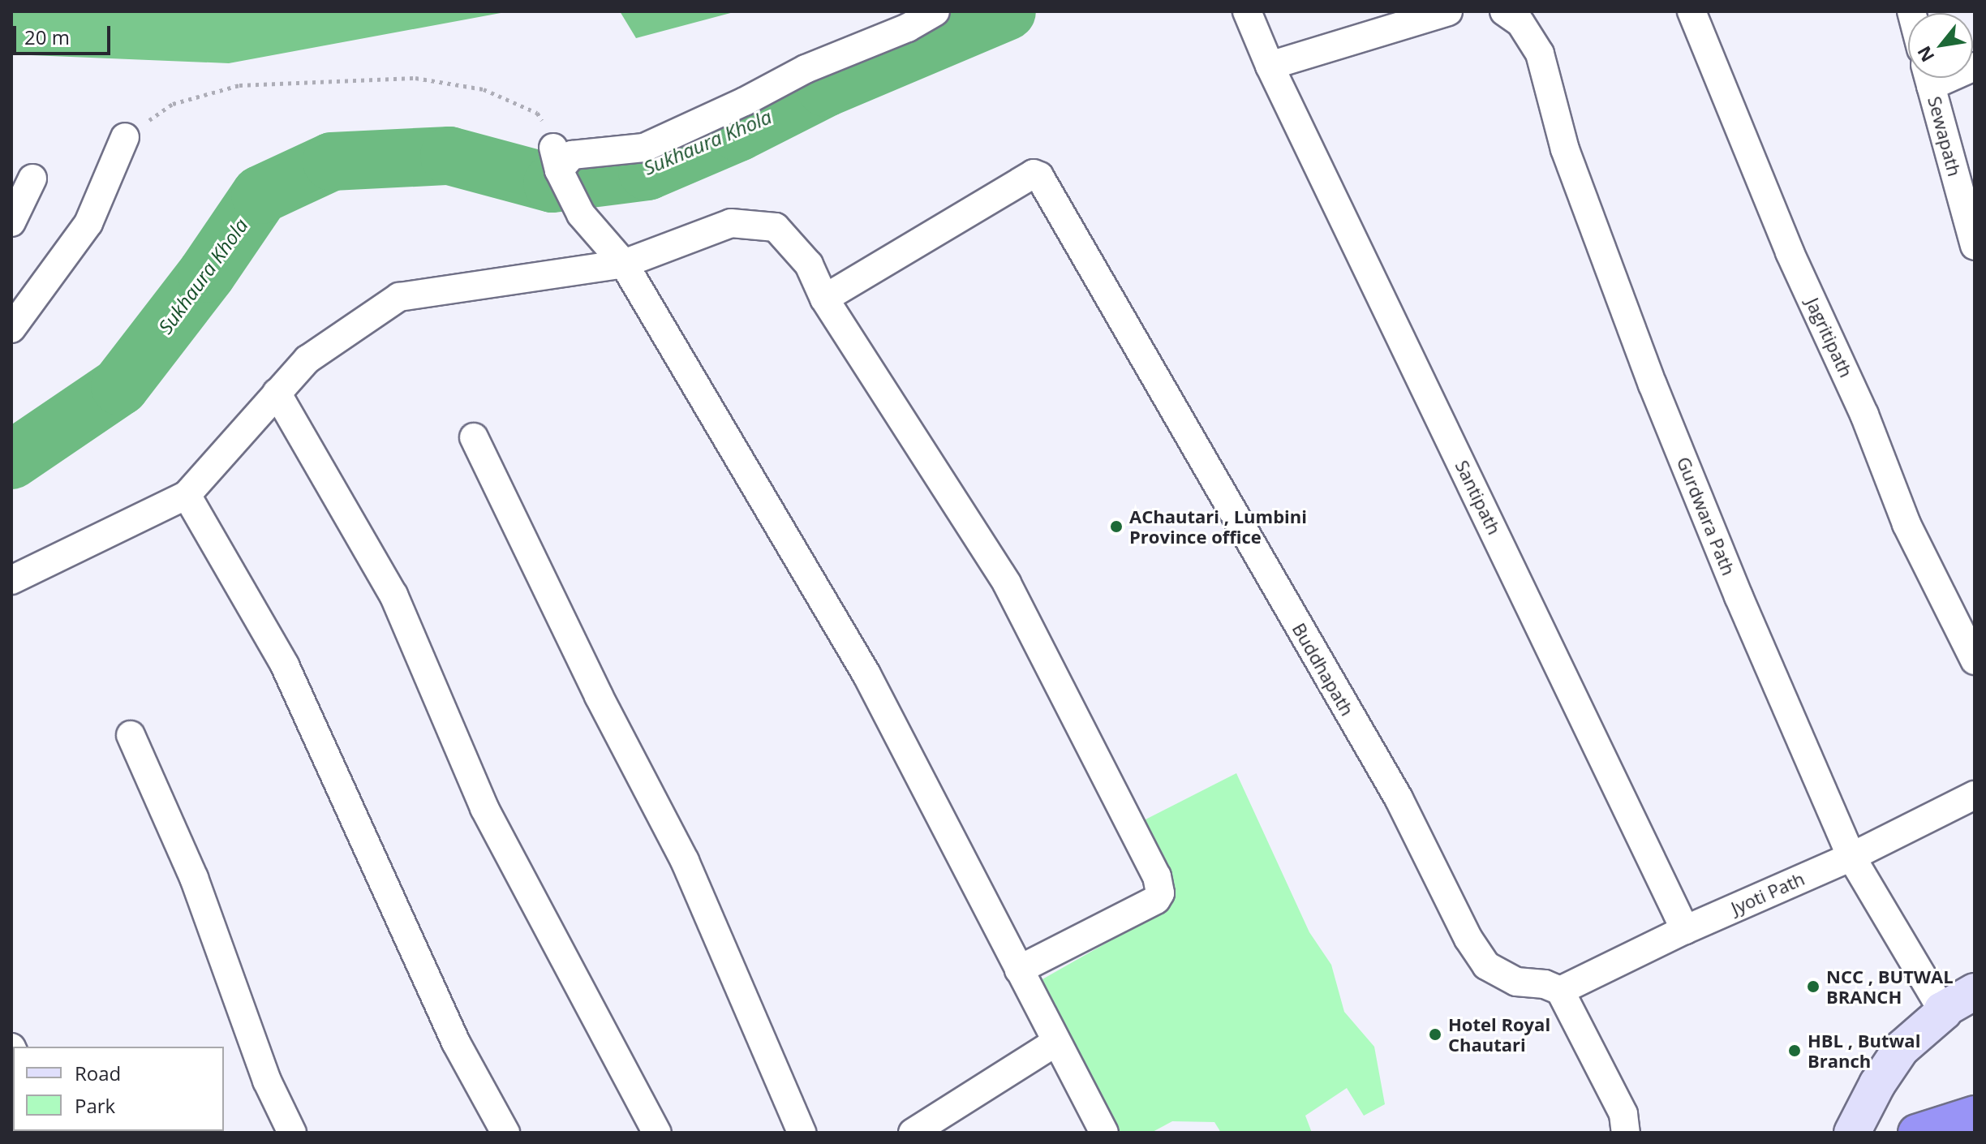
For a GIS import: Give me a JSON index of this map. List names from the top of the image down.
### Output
{
  "streets": {
    "street": [
      "Sewapath",
      "Jagritipath",
      "Santipath",
      "Gurdwara Path",
      "Buddhapath",
      "Jyoti Path"
    ]
  },
  "crossings": [
    ["Santipath", "Jyoti Path"],
    ["Gurdwara Path", "Jyoti Path"],
    ["Buddhapath", "Jyoti Path"]
  ],
  "water": ["Sukhaura Khola"],
  "places": [
    "AChautari , Lumbini Province office",
    "NCC , BUTWAL BRANCH",
    "Hotel Royal Chautari",
    "HBL , Butwal Branch"
  ],
  "legend": ["Road", "Park"],
  "scale_bar": "20 m",
  "north": "bottom left"
}
